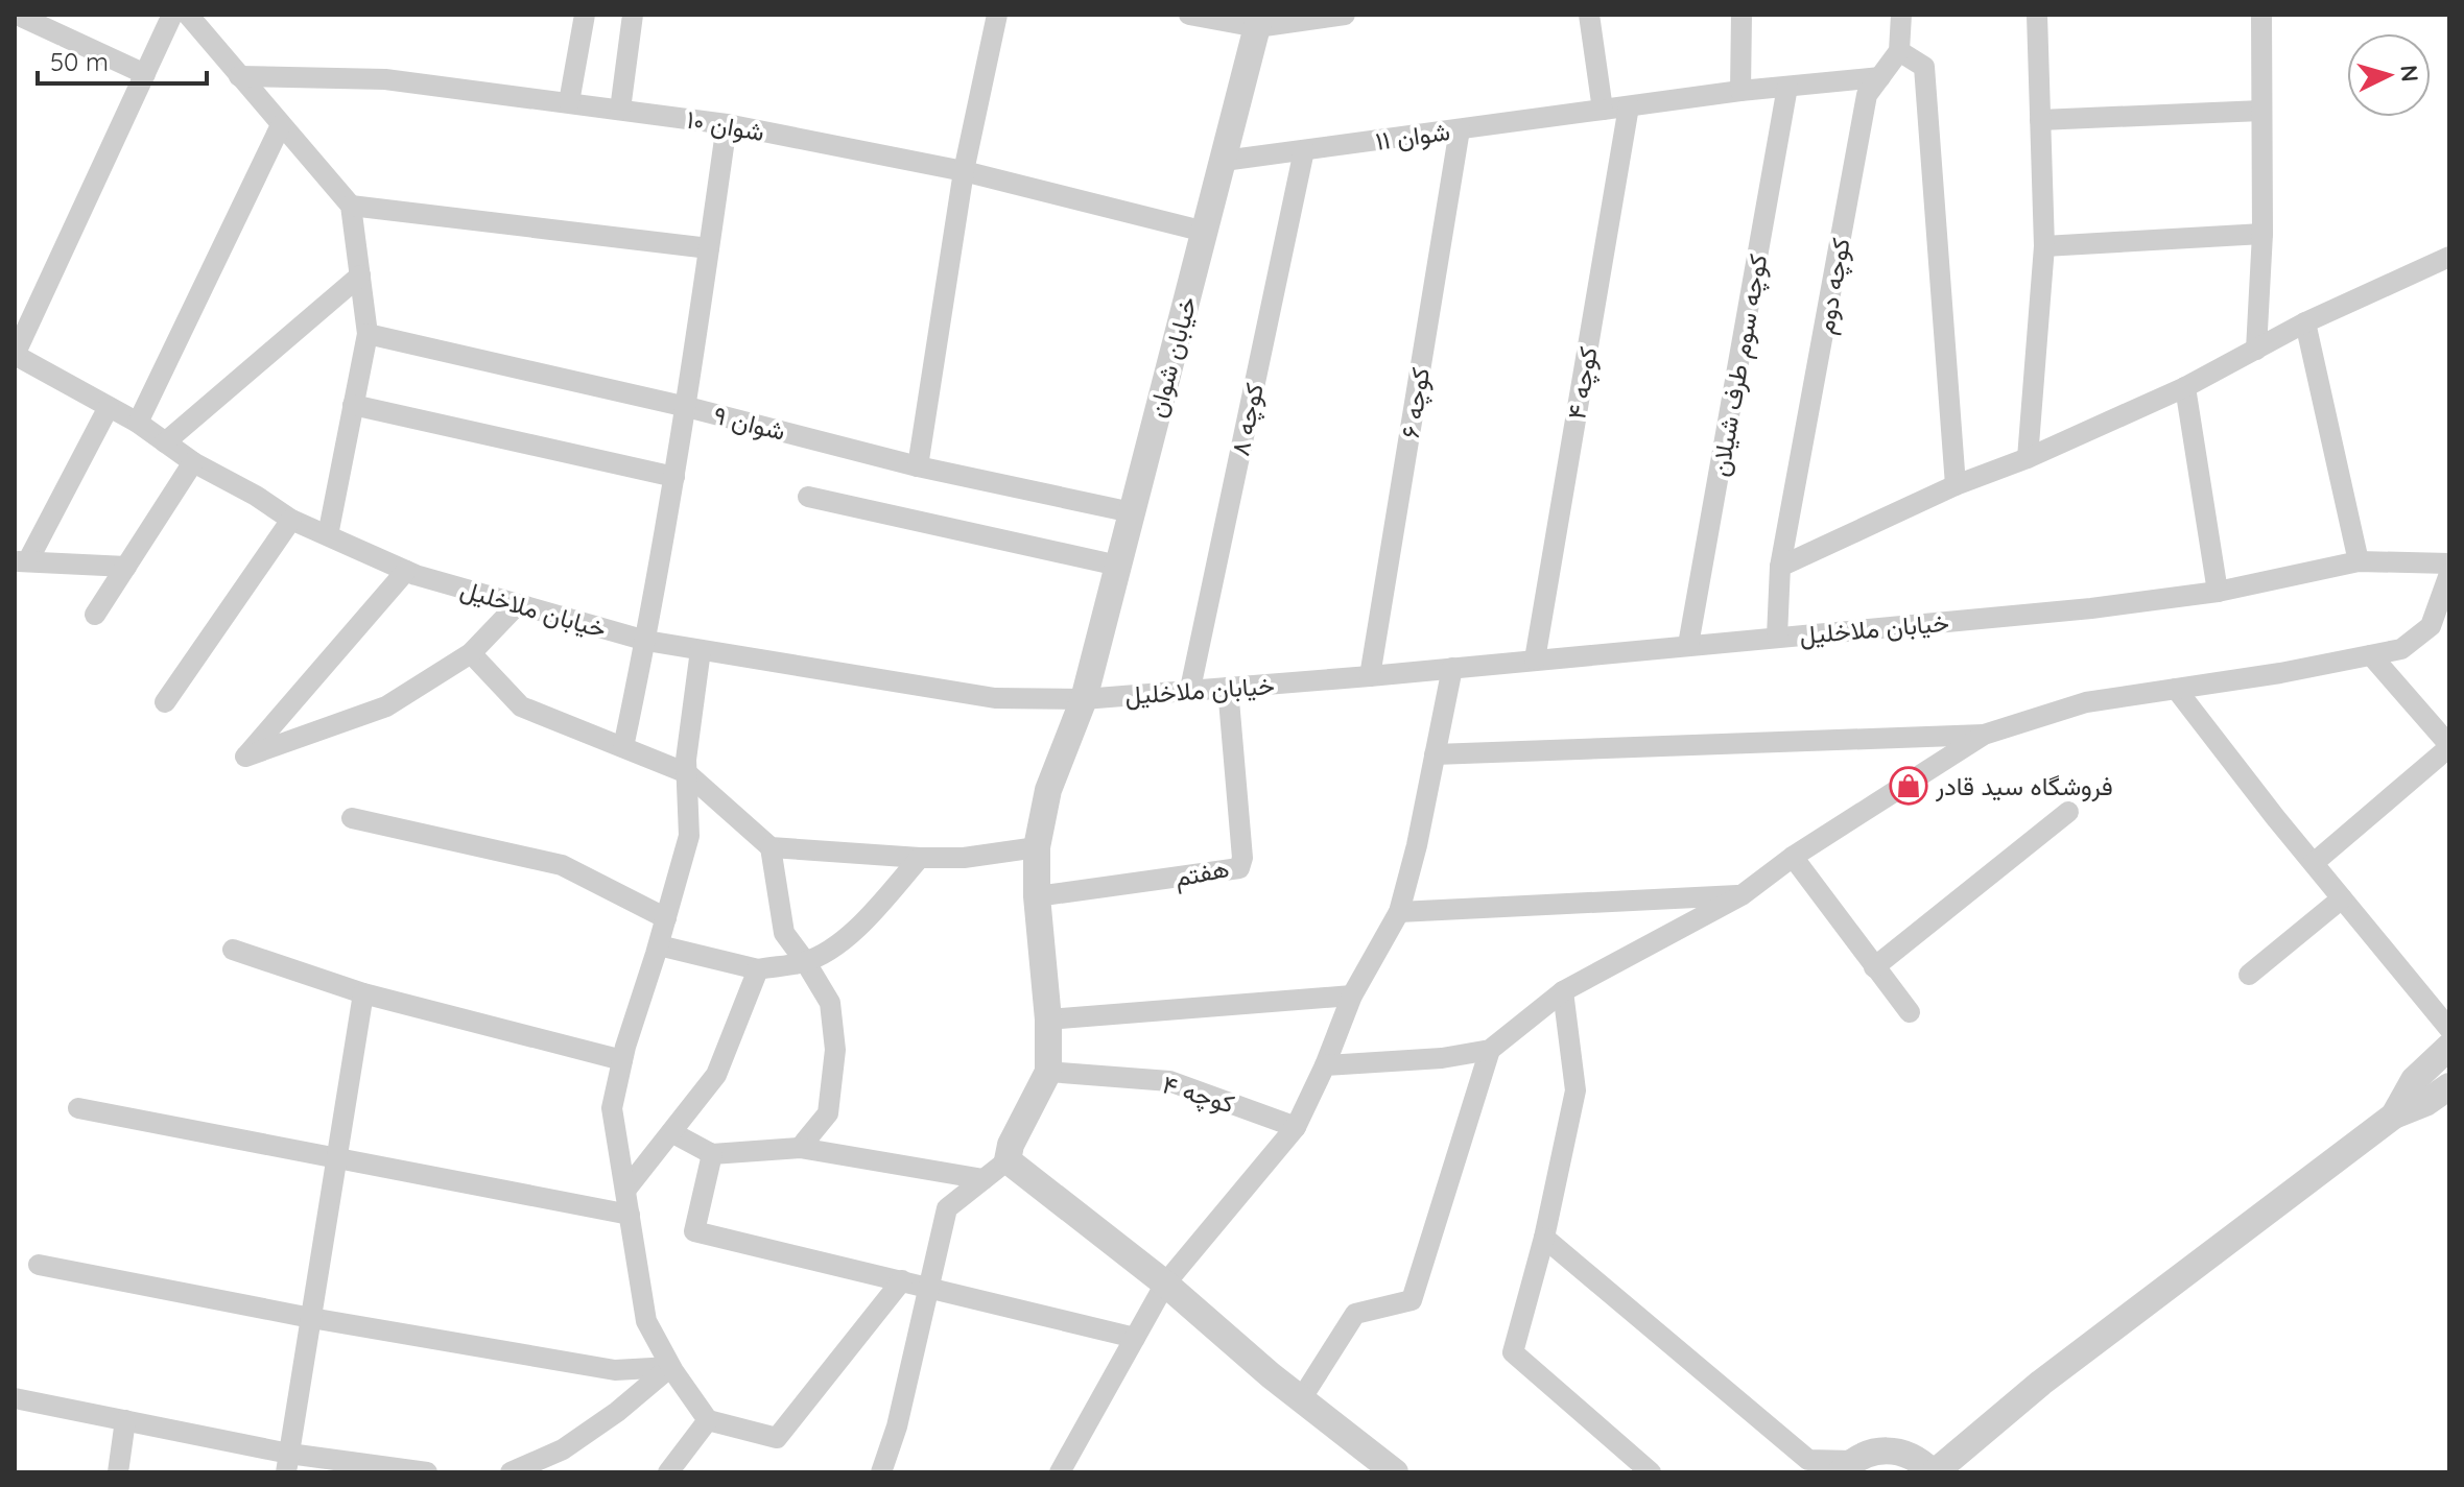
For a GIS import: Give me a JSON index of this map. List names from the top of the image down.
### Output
{
  "streets": {
    "street": [
      "شوان ۱۰",
      "شوان ۱۱",
      "کوچه دوم",
      "خیابان شوان",
      "کوچه سوم طرف شیلان",
      "کوچه ۴",
      "کوچه ۶",
      "کوچه ۸",
      "شوان ۹",
      "خیابان ملاخلیل",
      "هفتم"
    ]
  },
  "crossings": [
    ["شوان ۱۰", "خیابان شوان"],
    ["شوان ۱۱", "کوچه دوم"],
    ["شوان ۱۱", "خیابان شوان"],
    ["شوان ۱۱", "کوچه سوم طرف شیلان"],
    ["شوان ۱۱", "کوچه ۴"],
    ["شوان ۱۱", "کوچه ۶"],
    ["شوان ۱۱", "کوچه ۸"],
    ["کوچه دوم", "خیابان ملاخلیل"],
    ["خیابان شوان", "کوچه ۴"],
    ["خیابان شوان", "شوان ۹"],
    ["خیابان شوان", "خیابان ملاخلیل"],
    ["خیابان شوان", "هفتم"],
    ["کوچه سوم طرف شیلان", "خیابان ملاخلیل"],
    ["کوچه ۴", "خیابان ملاخلیل"],
    ["کوچه ۶", "خیابان ملاخلیل"],
    ["کوچه ۸", "خیابان ملاخلیل"],
    ["خیابان ملاخلیل", "هفتم"]
  ],
  "places": {
    "shop": ["فروشگاه سید قادر"]
  },
  "scale_bar": "50 m",
  "north": "right"
}
